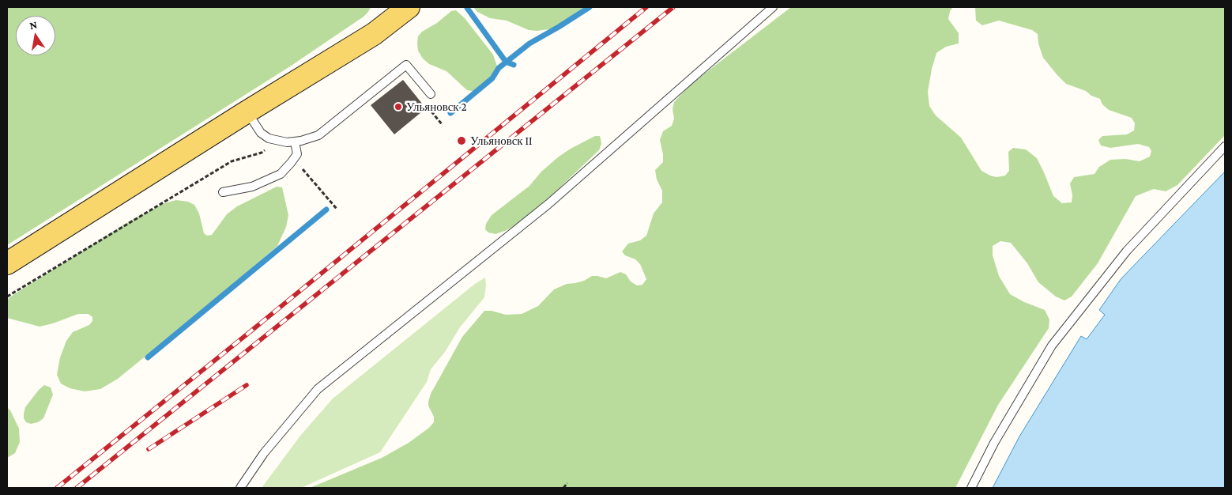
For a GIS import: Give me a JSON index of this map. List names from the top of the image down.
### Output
{
  "places": ["Ульяновск 2", "Ульяновск II"],
  "north": "top"
}
